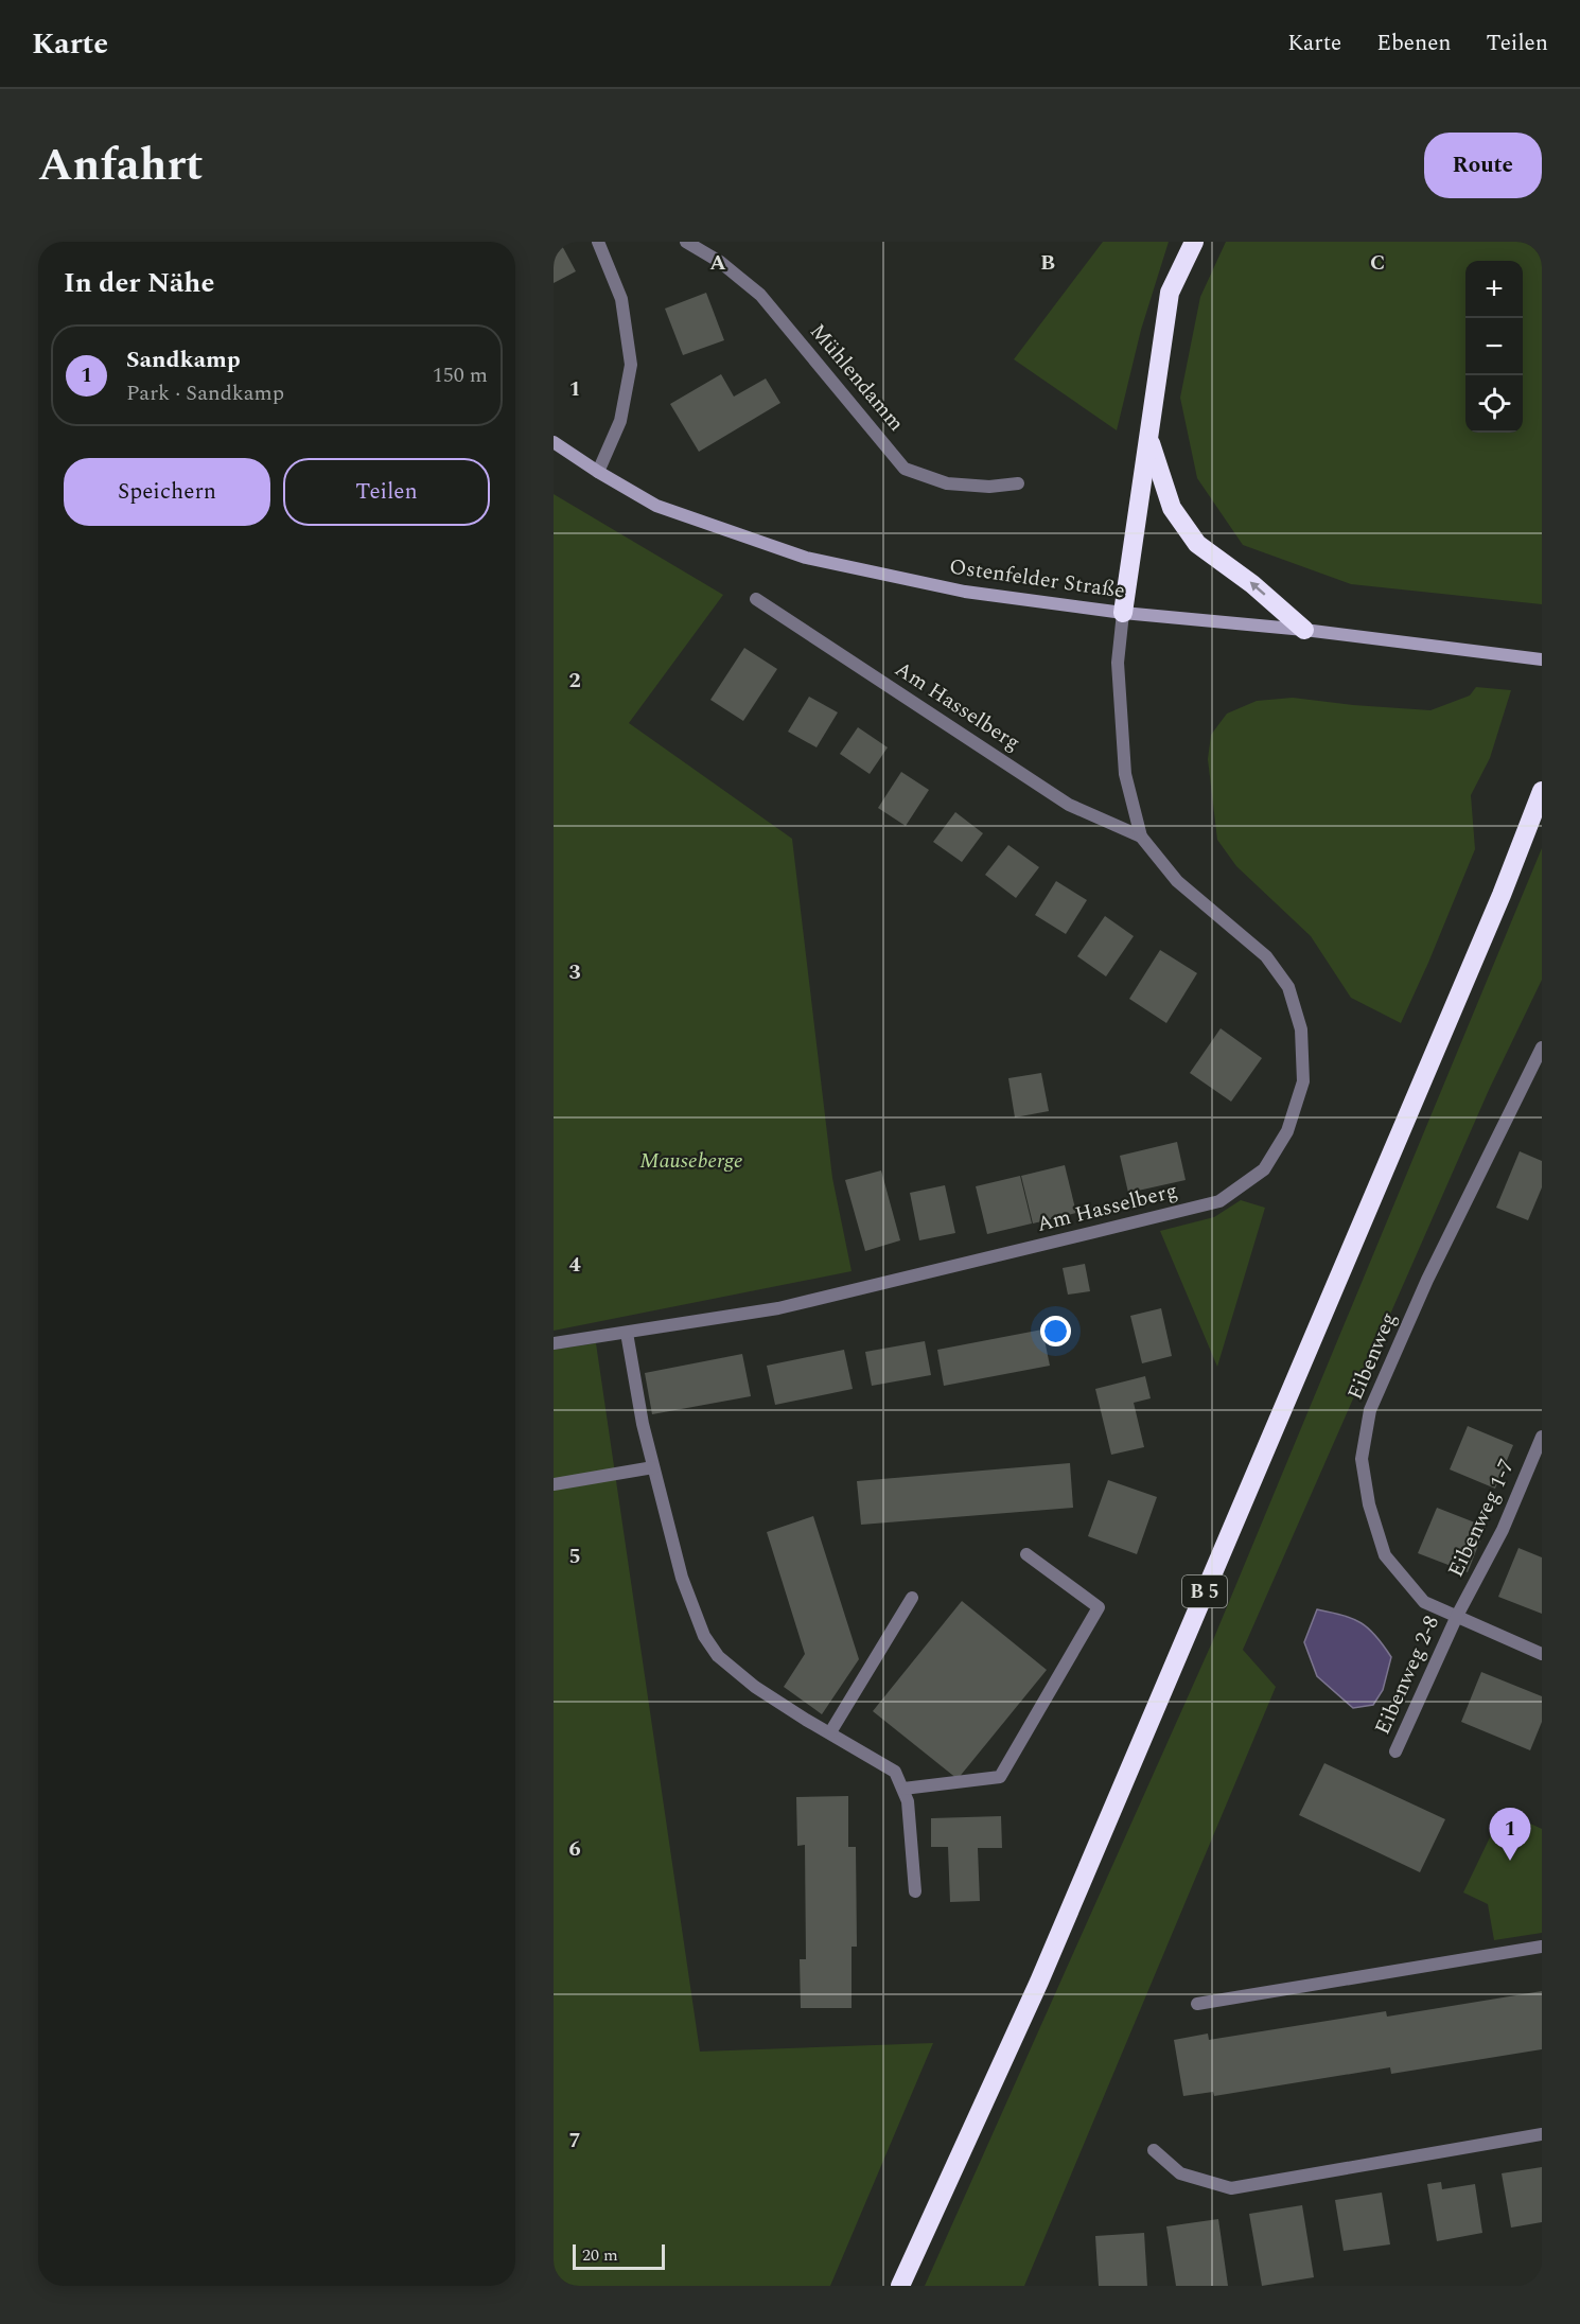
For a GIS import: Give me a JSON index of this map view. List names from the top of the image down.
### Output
{
  "streets": {
    "highway": ["B 5"],
    "main road": ["Ostenfelder Straße"],
    "street": [
      "Mühlendamm",
      "Am Hasselberg",
      "Eibenweg",
      "Eibenweg 1-7",
      "Eibenweg 2-8"
    ]
  },
  "crossings": [
    ["Ostenfelder Straße", "Am Hasselberg"],
    ["Eibenweg", "Eibenweg 1-7"],
    ["Eibenweg", "Eibenweg 2-8"],
    ["Eibenweg 1-7", "Eibenweg 2-8"]
  ],
  "parks": ["Mauseberge"],
  "scale_bar": "20 m",
  "page": {
    "header": "Karte",
    "nav": ["Karte", "Ebenen", "Teilen"],
    "title": "Anfahrt",
    "buttons": [
      "Route",
      ["Speichern", "Teilen"]
    ],
    "heading": "In der Nähe",
    "map_buttons": ["+", "−"],
    "list": [
      {
        "mark": "1",
        "name": "Sandkamp",
        "note": "Park · Sandkamp",
        "value": "150 m"
      }
    ],
    "pins": "1",
    "scale": "20 m"
  },
  "grid": {
    "columns": ["A", "B", "C"],
    "rows": [
      "1",
      "2",
      "3",
      "4",
      "5",
      "6",
      "7"
    ]
  }
}
